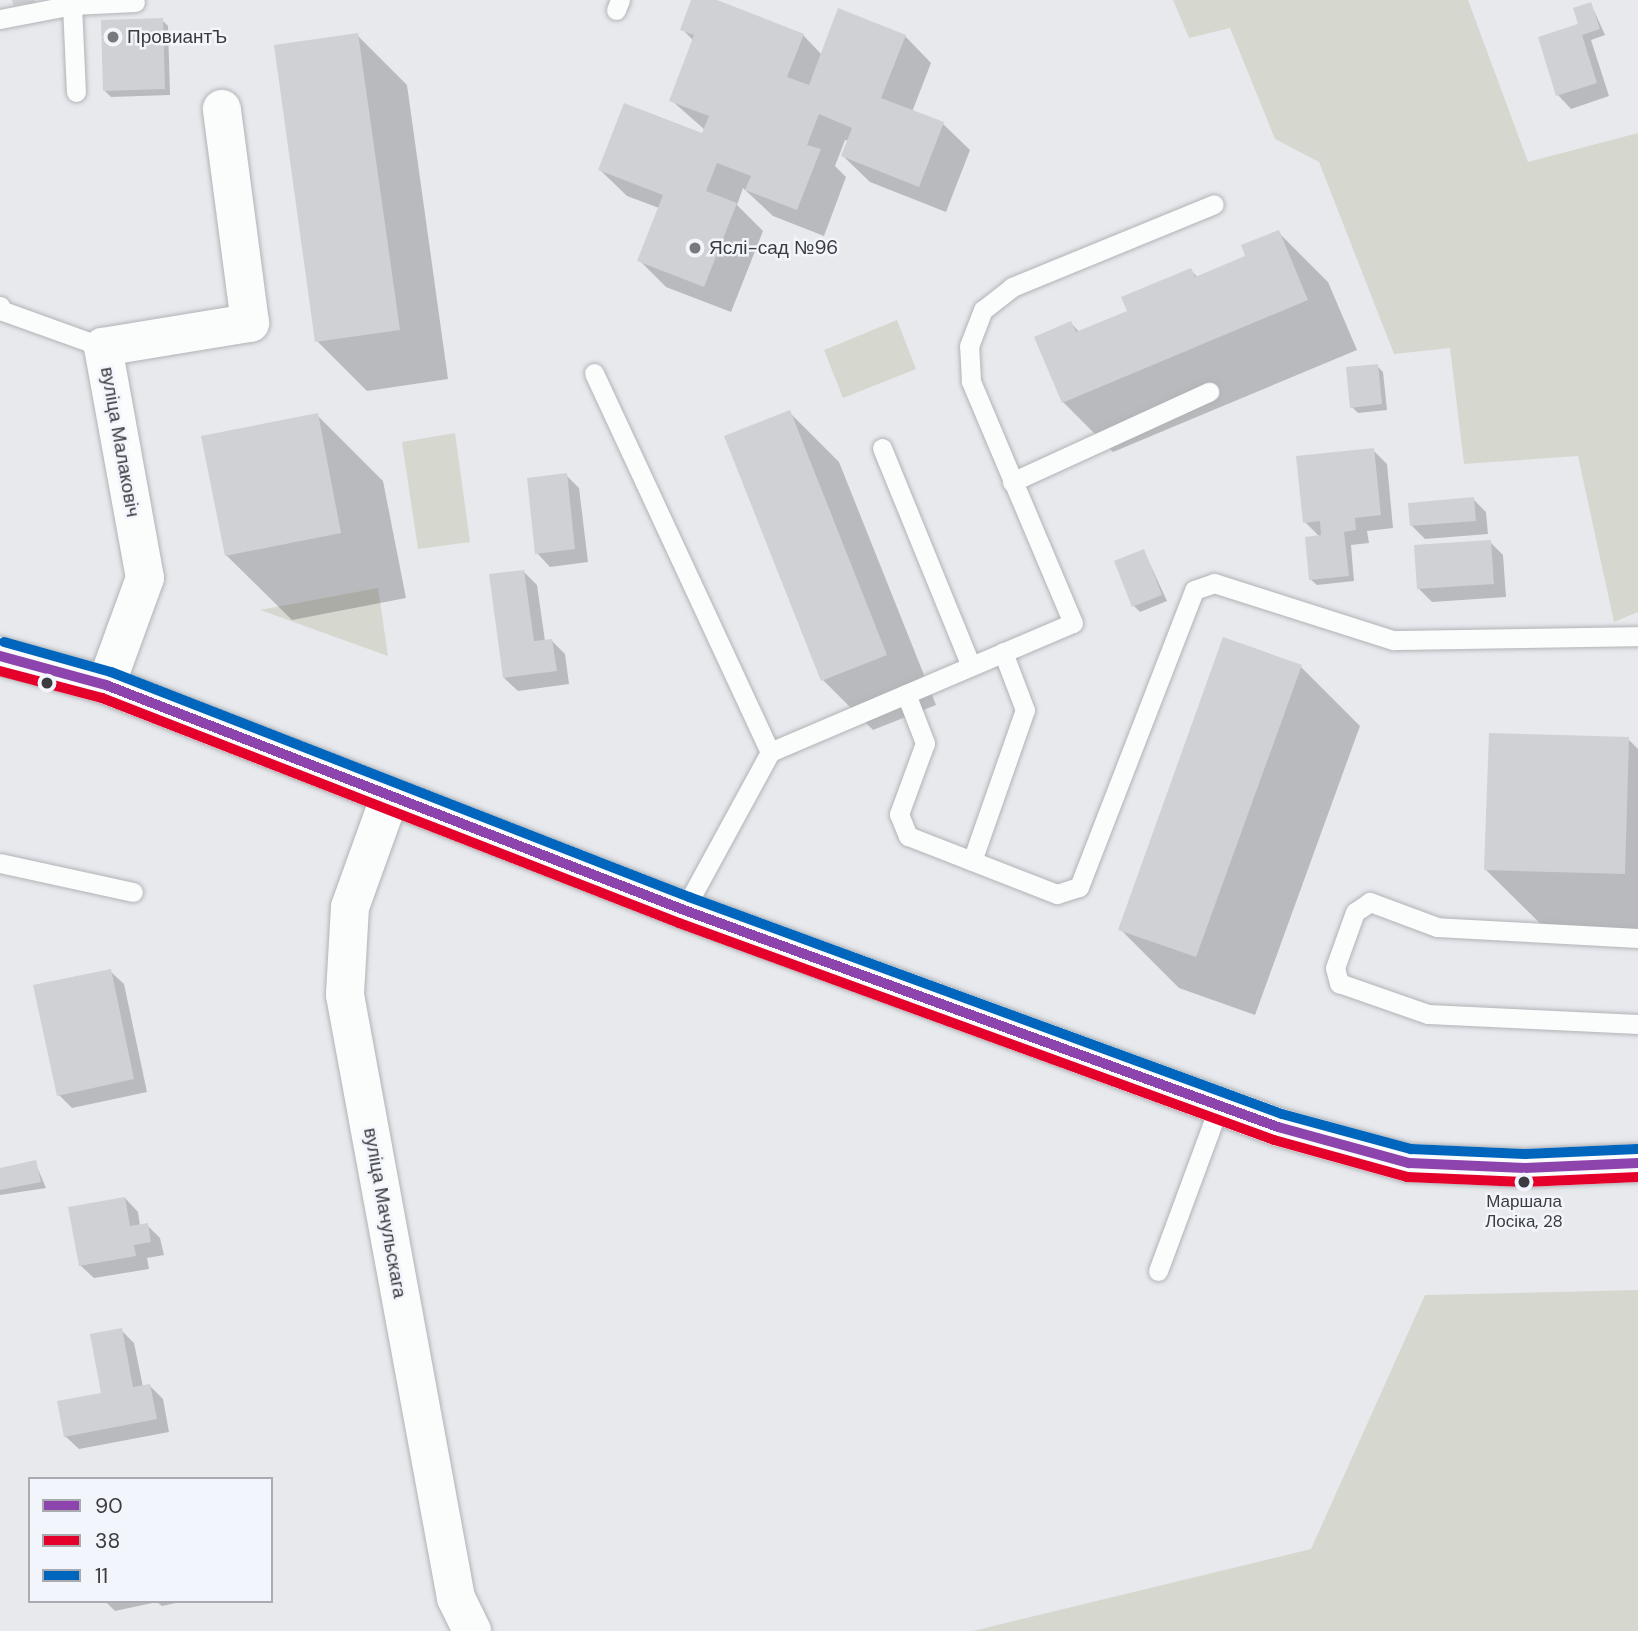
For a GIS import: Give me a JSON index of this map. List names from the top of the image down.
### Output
{
  "streets": {
    "main road": ["вуліца Малаковіч", "вуліца Мачульскага"]
  },
  "places": ["ПровиантЪ", "Яслі-сад №96", "Маршала Лосіка, 28"],
  "lines": ["transit line 11", "transit line 90", "transit line 38"],
  "legend": ["90", "38", "11"]
}
